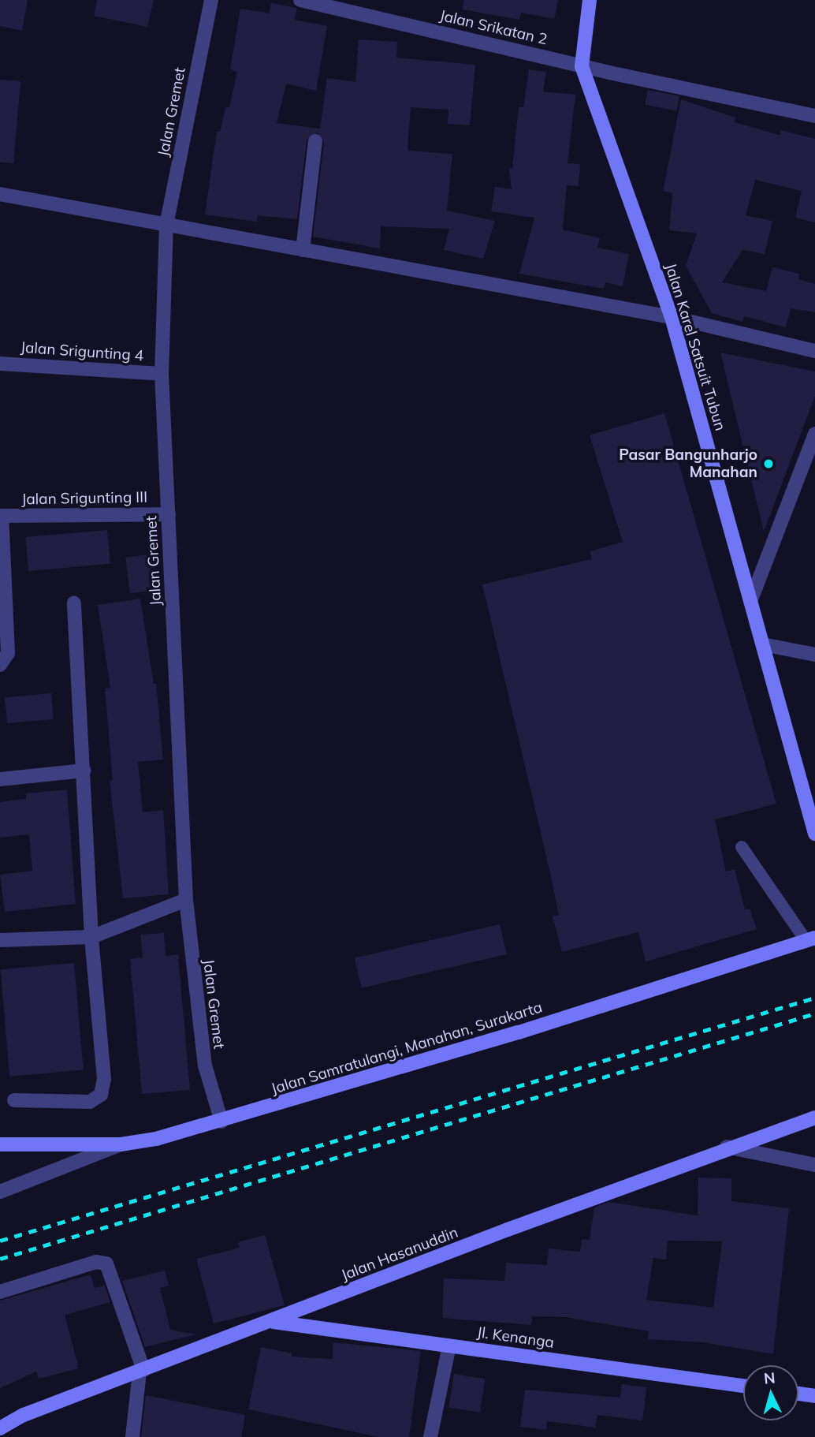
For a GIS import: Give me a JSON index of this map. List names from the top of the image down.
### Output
{
  "streets": {
    "main road": [
      "Jalan Karel Satsuit Tubun",
      "Jalan Samratulangi, Manahan, Surakarta",
      "Jalan Hasanuddin",
      "Jl. Kenanga"
    ],
    "street": [
      "Jalan Srikatan 2",
      "Jalan Gremet",
      "Jalan Srigunting 4",
      "Jalan Srigunting III"
    ]
  },
  "crossings": [
    ["Jalan Srikatan 2", "Jalan Karel Satsuit Tubun"],
    ["Jalan Gremet", "Jalan Srigunting 4"],
    ["Jalan Gremet", "Jalan Srigunting III"],
    ["Jalan Gremet", "Jalan Samratulangi, Manahan, Surakarta"],
    ["Jalan Hasanuddin", "Jl. Kenanga"]
  ],
  "places": ["Pasar Bangunharjo Manahan"],
  "north": "top"
}
